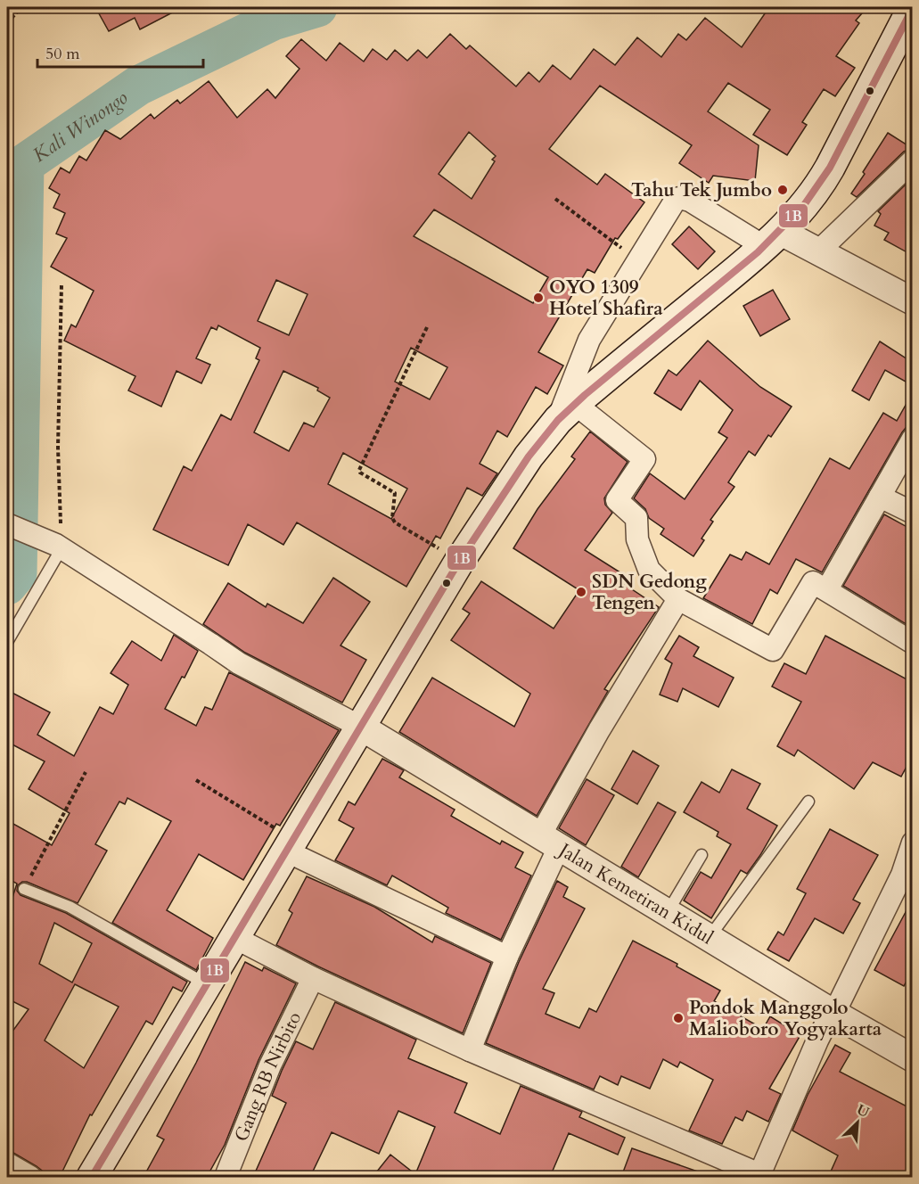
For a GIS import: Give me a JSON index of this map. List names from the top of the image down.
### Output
{
  "streets": {
    "street": ["Jalan Kemetiran Kidul", "Gang RB Nirbito"]
  },
  "water": ["Kali Winongo"],
  "places": [
    "Tahu Tek Jumbo",
    "OYO 1309 Hotel Shafira",
    "SDN Gedong Tengen",
    "Pondok Manggolo Malioboro Yogyakarta"
  ],
  "lines": ["transit line 1B"],
  "scale_bar": "50 m",
  "north": "top right"
}
